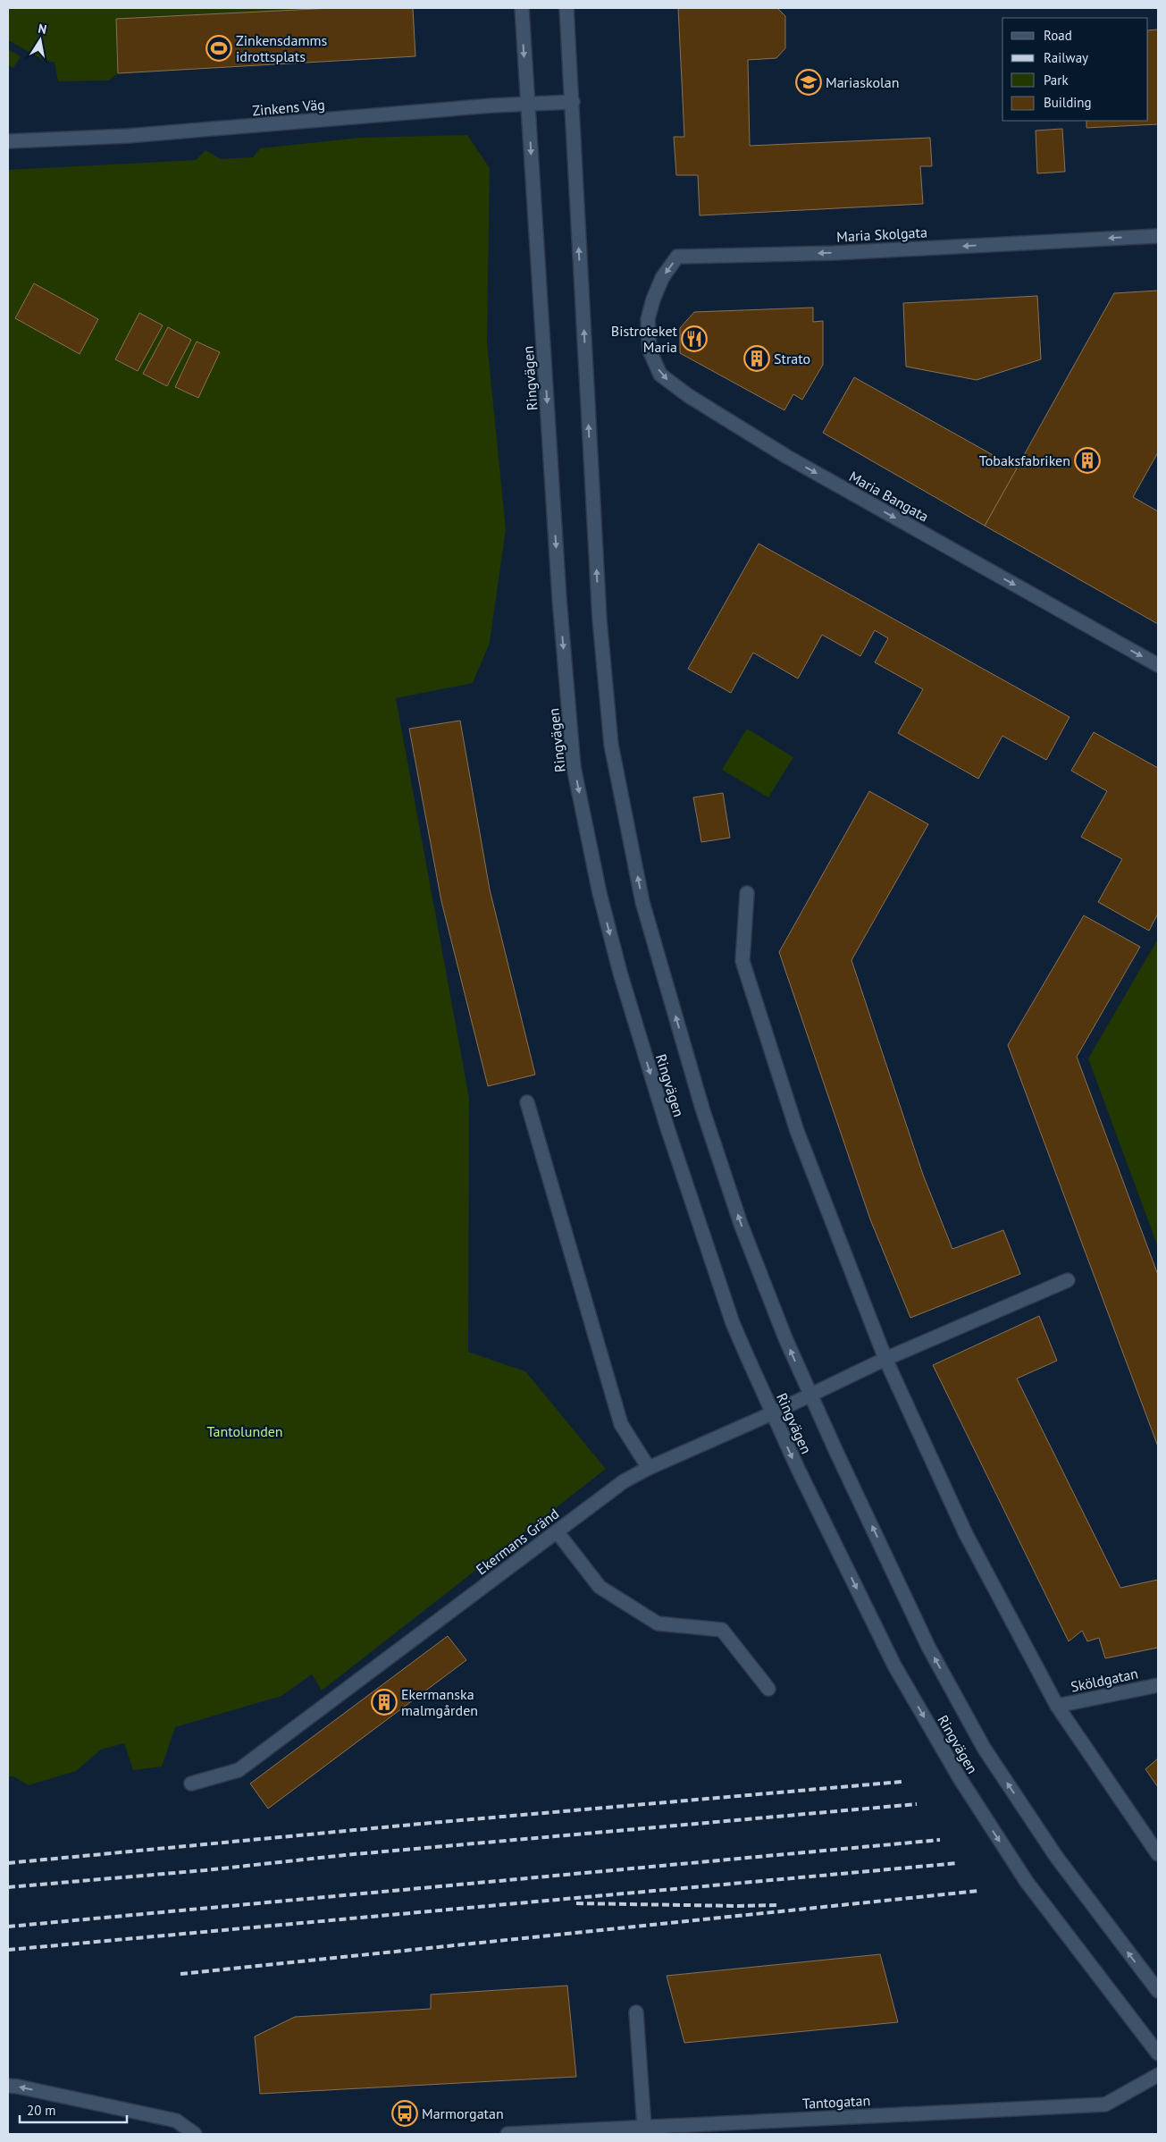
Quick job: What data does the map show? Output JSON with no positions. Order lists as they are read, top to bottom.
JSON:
{
  "streets": {
    "street": [
      "Zinkens Väg",
      "Maria Skolgata",
      "Ringvägen",
      "Maria Bangata",
      "Ekermans Gränd",
      "Sköldgatan",
      "Tantogatan"
    ]
  },
  "crossings": [
    ["Zinkens Väg", "Ringvägen"],
    ["Maria Skolgata", "Maria Bangata"],
    ["Ringvägen", "Ekermans Gränd"]
  ],
  "one_way": ["Maria Skolgata", "Maria Bangata"],
  "parks": ["Tantolunden"],
  "places": {
    "sports": ["Zinkensdamms idrottsplats"],
    "school or university": ["Mariaskolan"],
    "restaurant": ["Bistroteket Maria"],
    "building": ["Strato", "Tobaksfabriken", "Ekermanska malmgården"],
    "bus stop": ["Marmorgatan"]
  },
  "legend": [
    "Road",
    "Railway",
    "Park",
    "Building"
  ],
  "scale_bar": "20 m",
  "north": "top"
}
